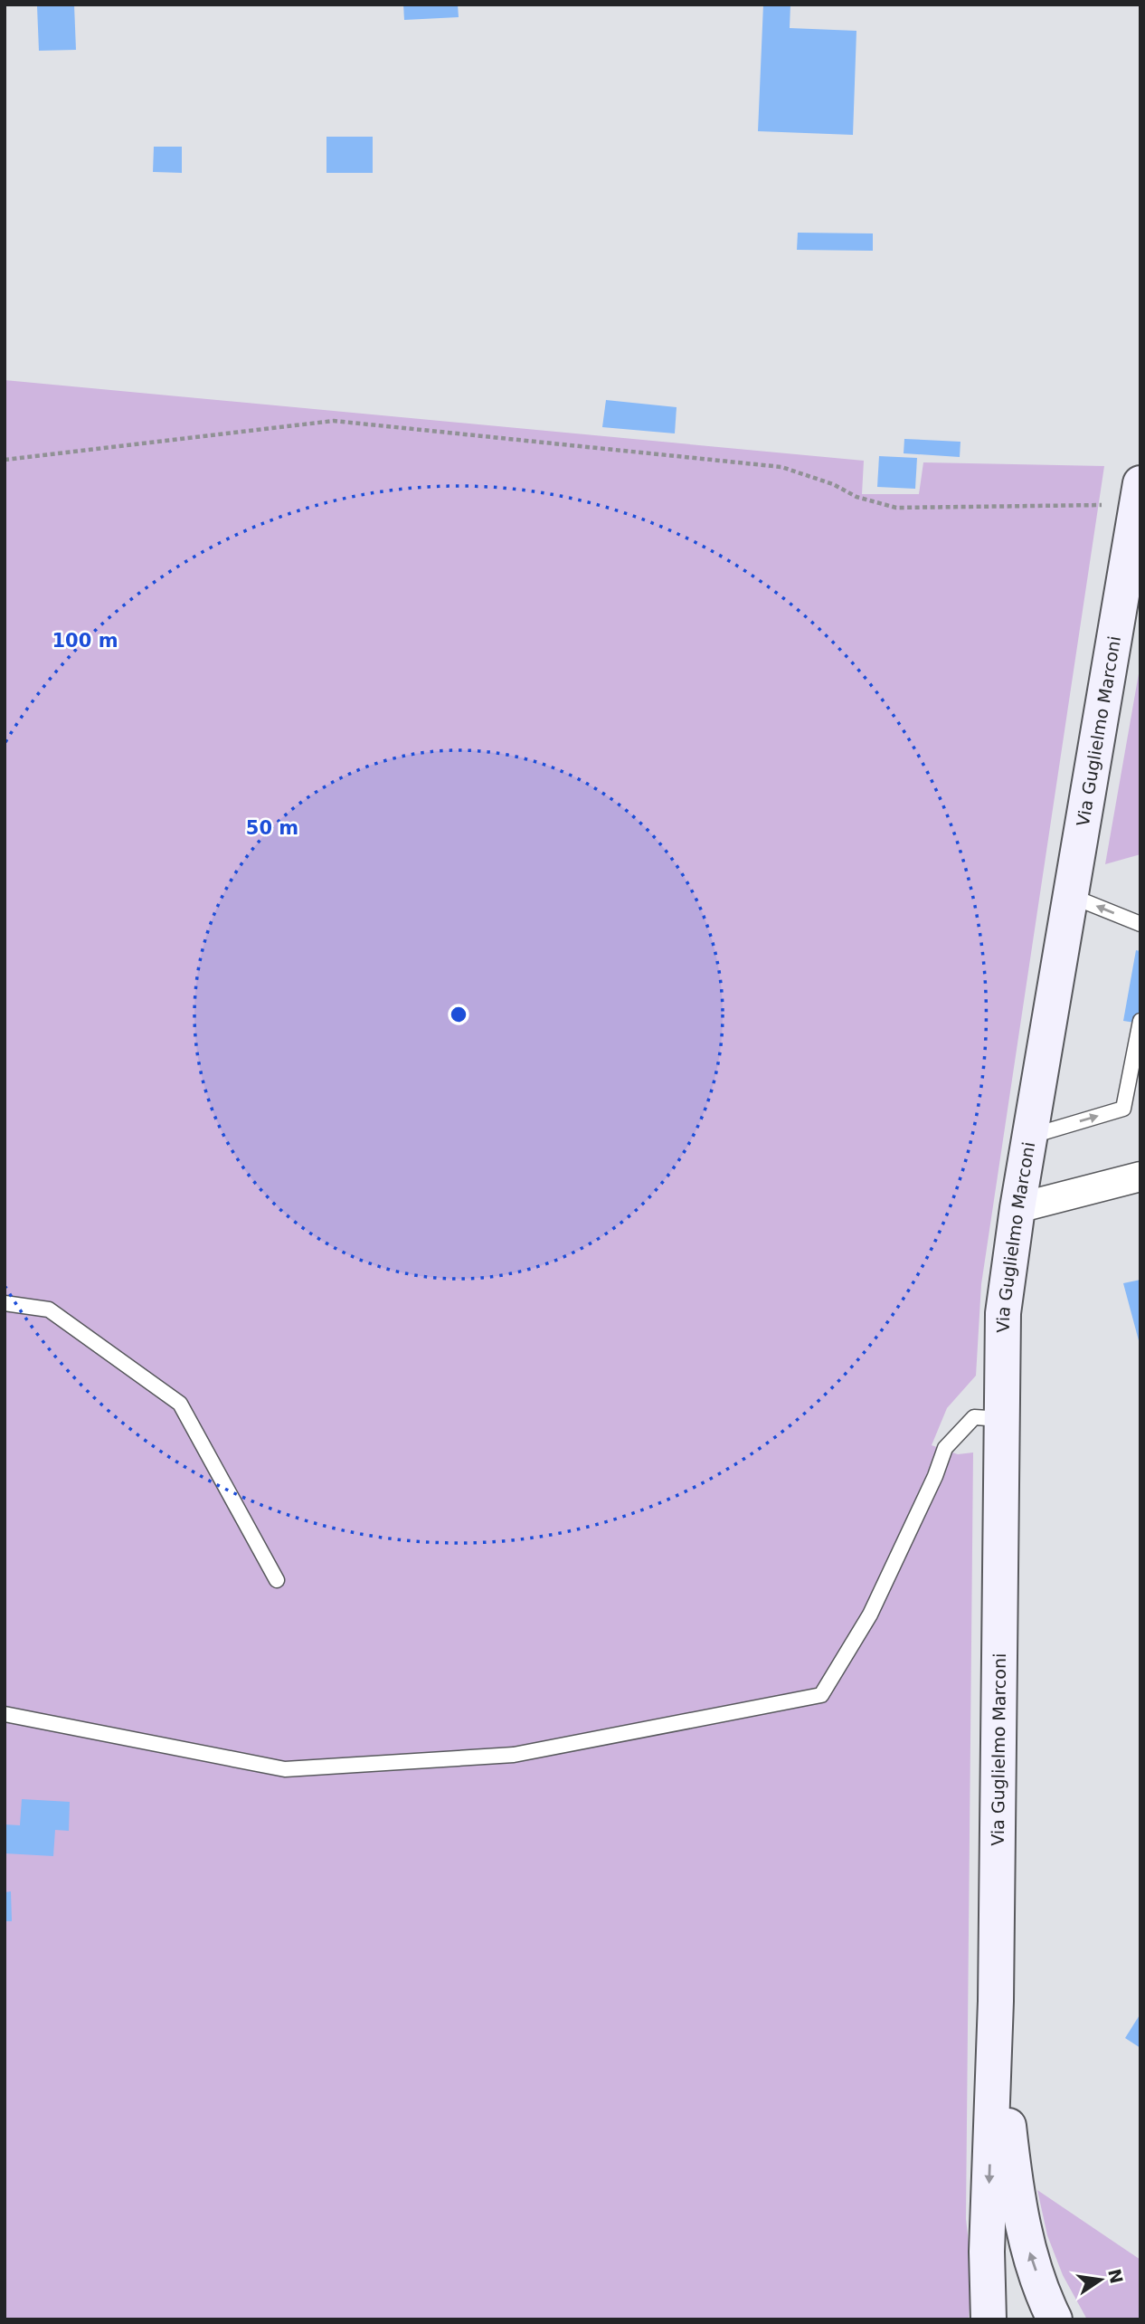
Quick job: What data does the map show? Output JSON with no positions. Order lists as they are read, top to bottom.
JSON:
{
  "streets": {
    "main road": ["Via Guglielmo Marconi"]
  },
  "north": "right",
  "rings": ["100 m", "50 m"]
}
